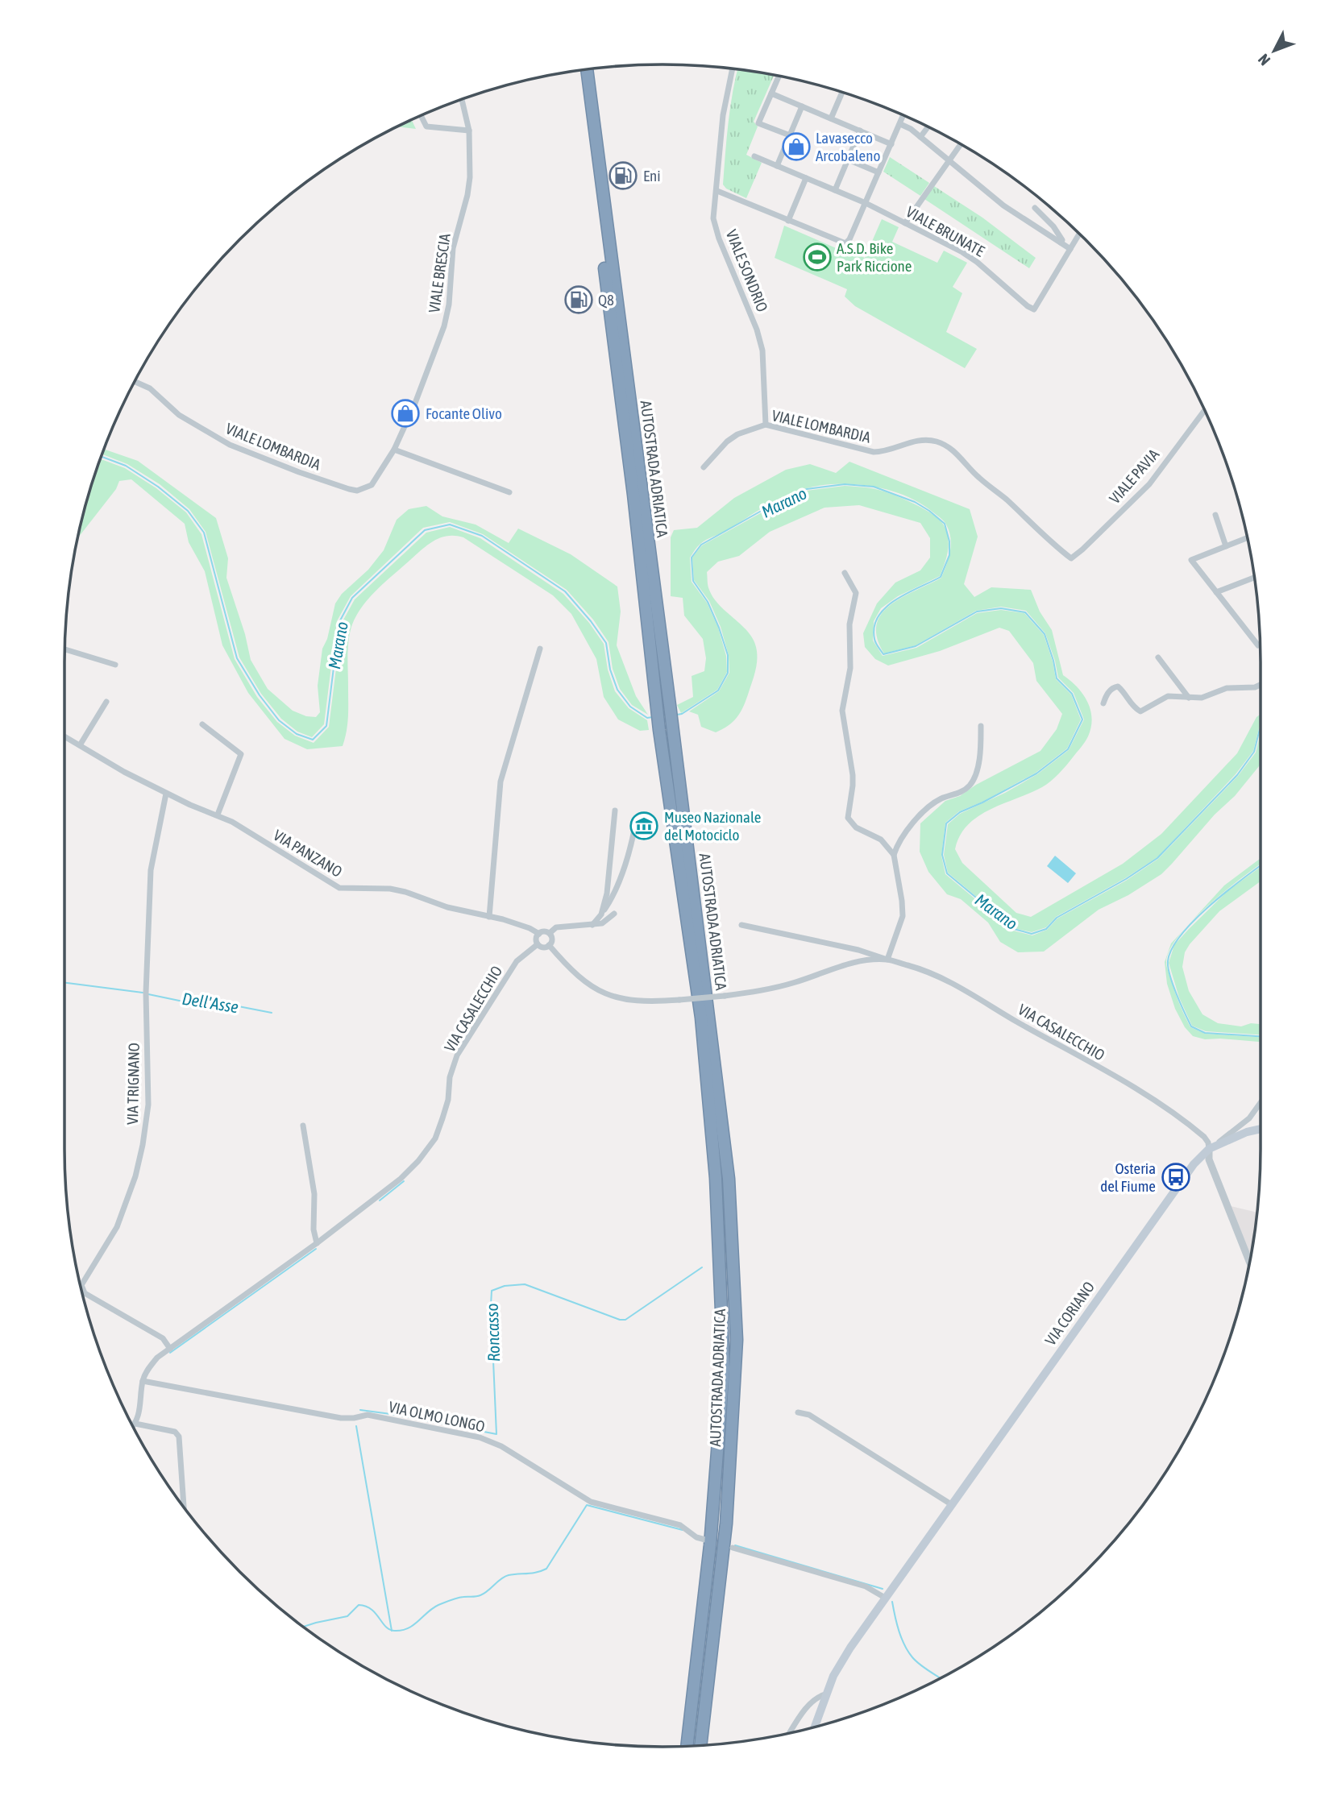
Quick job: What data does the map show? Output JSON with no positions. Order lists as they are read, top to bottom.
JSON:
{
  "streets": {
    "highway": ["AUTOSTRADA ADRIATICA"],
    "main road": ["VIA CORIANO"],
    "street": [
      "VIALE BRUNATE",
      "VIALE SONDRIO",
      "VIALE BRESCIA",
      "VIALE LOMBARDIA",
      "VIALE PAVIA",
      "VIA PANZANO",
      "VIA CASALECCHIO",
      "VIA TRIGNANO",
      "VIA OLMO LONGO"
    ]
  },
  "crossings": [
    ["VIALE SONDRIO", "VIALE LOMBARDIA"],
    ["VIALE BRESCIA", "VIALE LOMBARDIA"],
    ["VIALE LOMBARDIA", "VIALE PAVIA"],
    ["VIA PANZANO", "VIA CASALECCHIO"],
    ["VIA PANZANO", "VIA TRIGNANO"],
    ["VIA CASALECCHIO", "VIA TRIGNANO"],
    ["VIA CASALECCHIO", "VIA CORIANO"],
    ["VIA CASALECCHIO", "VIA OLMO LONGO"]
  ],
  "water": ["Marano", "Dell'Asse", "Roncasso"],
  "places": {
    "shop": ["Lavasecco Arcobaleno", "Focante Olivo"],
    "fuel station": ["Eni", "Q8"],
    "sports": ["A.S.D. Bike Park Riccione"],
    "museum": ["Museo Nazionale del Motociclo"],
    "bus stop": ["Osteria del Fiume"]
  },
  "north": "bottom left"
}
